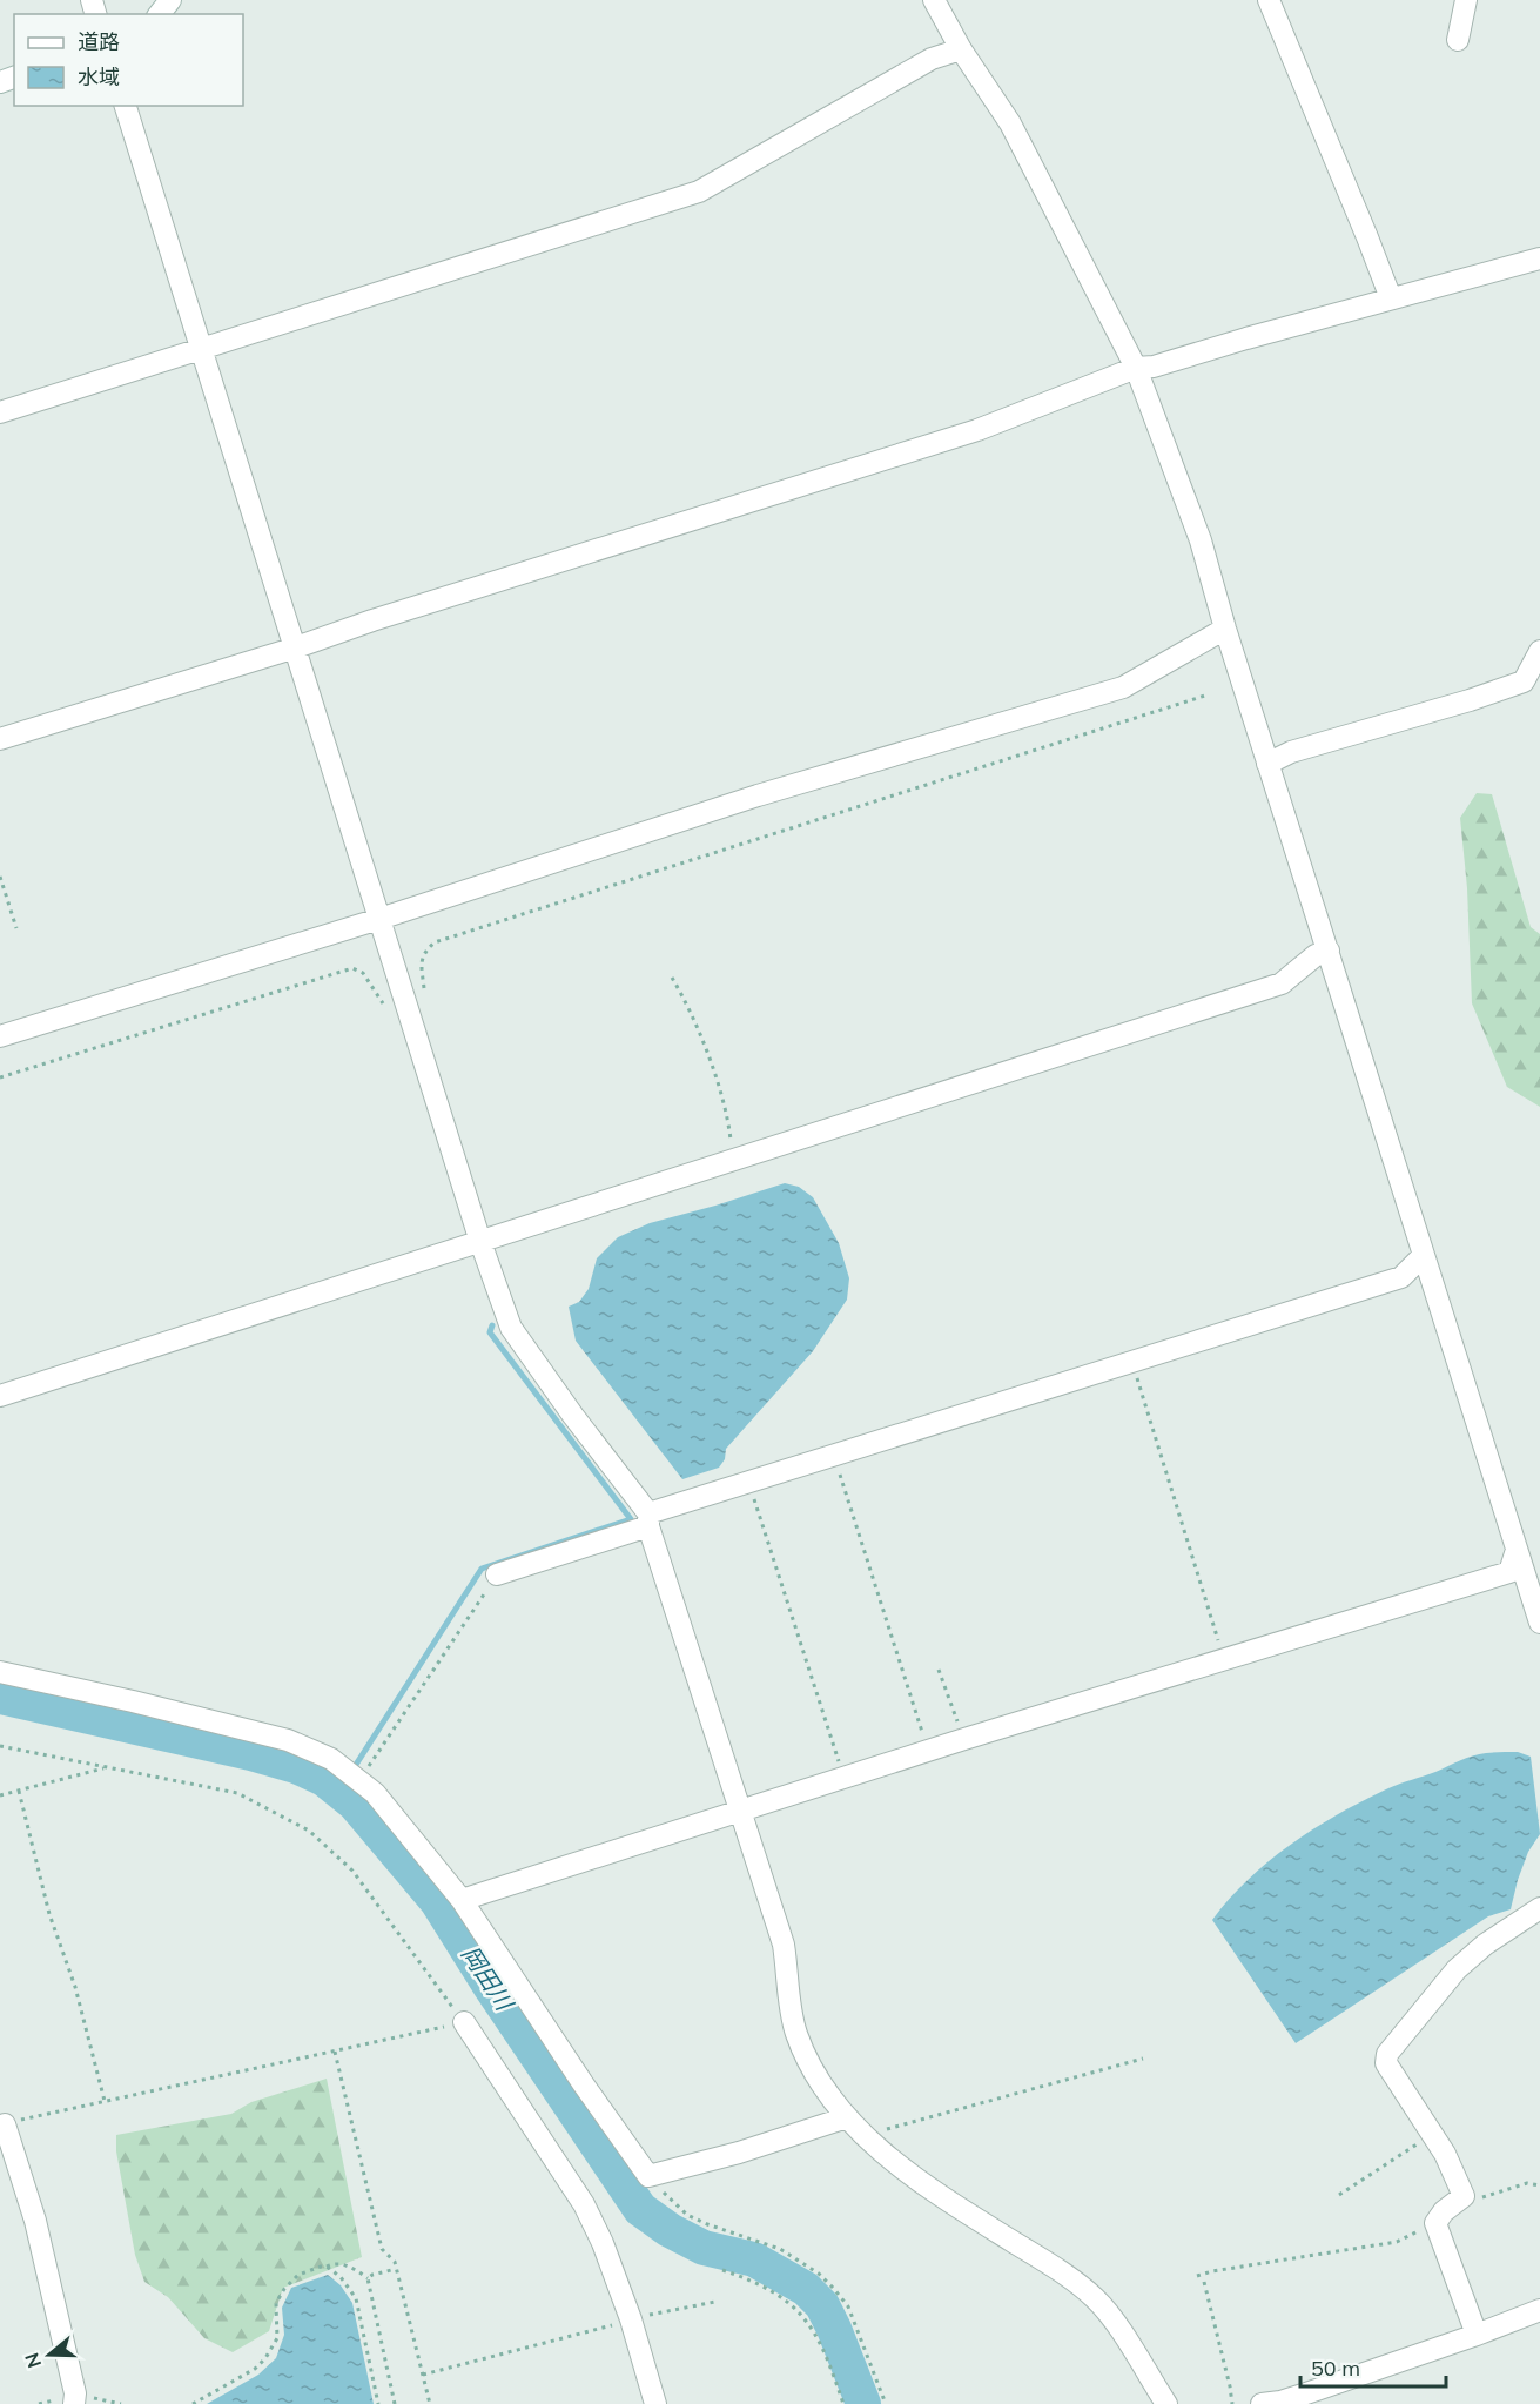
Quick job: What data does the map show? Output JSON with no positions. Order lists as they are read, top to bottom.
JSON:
{
  "water": ["岡田川"],
  "legend": ["道路", "水域"],
  "scale_bar": "50 m",
  "north": "left"
}
